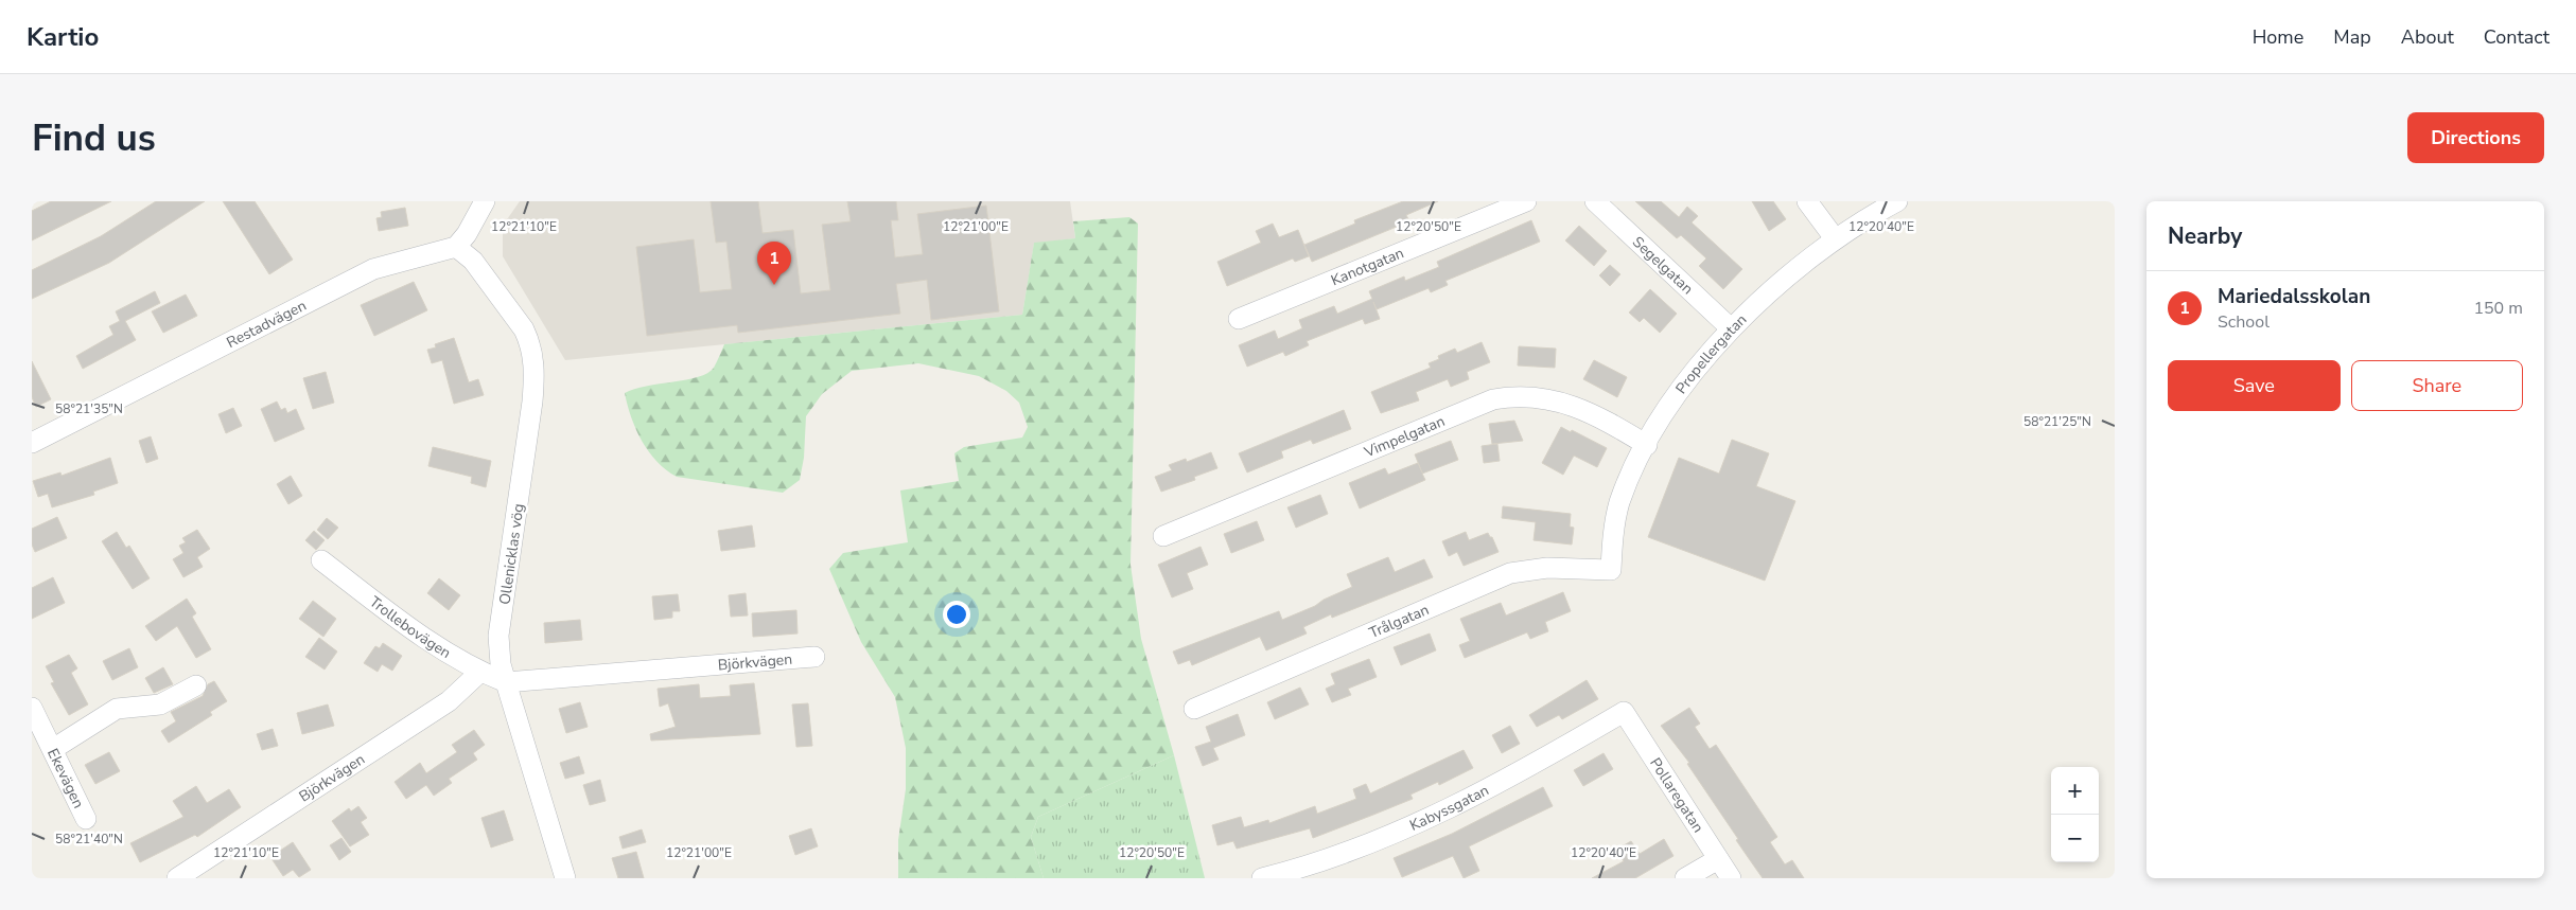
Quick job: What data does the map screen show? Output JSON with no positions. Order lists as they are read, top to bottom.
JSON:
{
  "streets": {
    "street": [
      "Kanotgatan",
      "Segelgatan",
      "Restadvägen",
      "Propellergatan",
      "Vimpelgatan",
      "Ollenicklas vög",
      "Trålgatan",
      "Trollebovägen",
      "Björkvägen",
      "Ekevägen",
      "Pollaregatan",
      "Kabyssgatan"
    ]
  },
  "crossings": [
    ["Segelgatan", "Propellergatan"],
    ["Restadvägen", "Ollenicklas vög"],
    ["Propellergatan", "Vimpelgatan"],
    ["Propellergatan", "Trålgatan"],
    ["Ollenicklas vög", "Trollebovägen"],
    ["Ollenicklas vög", "Björkvägen"],
    ["Trollebovägen", "Björkvägen"],
    ["Pollaregatan", "Kabyssgatan"]
  ],
  "page": {
    "header": "Kartio",
    "nav": [
      "Home",
      "Map",
      "About",
      "Contact"
    ],
    "buttons": [
      "Directions",
      ["Save", "Share"]
    ],
    "title": "Find us",
    "heading": "Nearby",
    "pins": "1",
    "list": [
      {
        "mark": "1",
        "name": "Mariedalsskolan",
        "note": "School",
        "value": "150 m"
      }
    ],
    "map_buttons": ["+", "−"]
  },
  "coordinates": [
    "12°21'10\"E",
    "12°21'00\"E",
    "12°20'50\"E",
    "12°20'40\"E",
    "58°21'35\"N",
    "58°21'25\"N",
    "58°21'40\"N"
  ]
}
